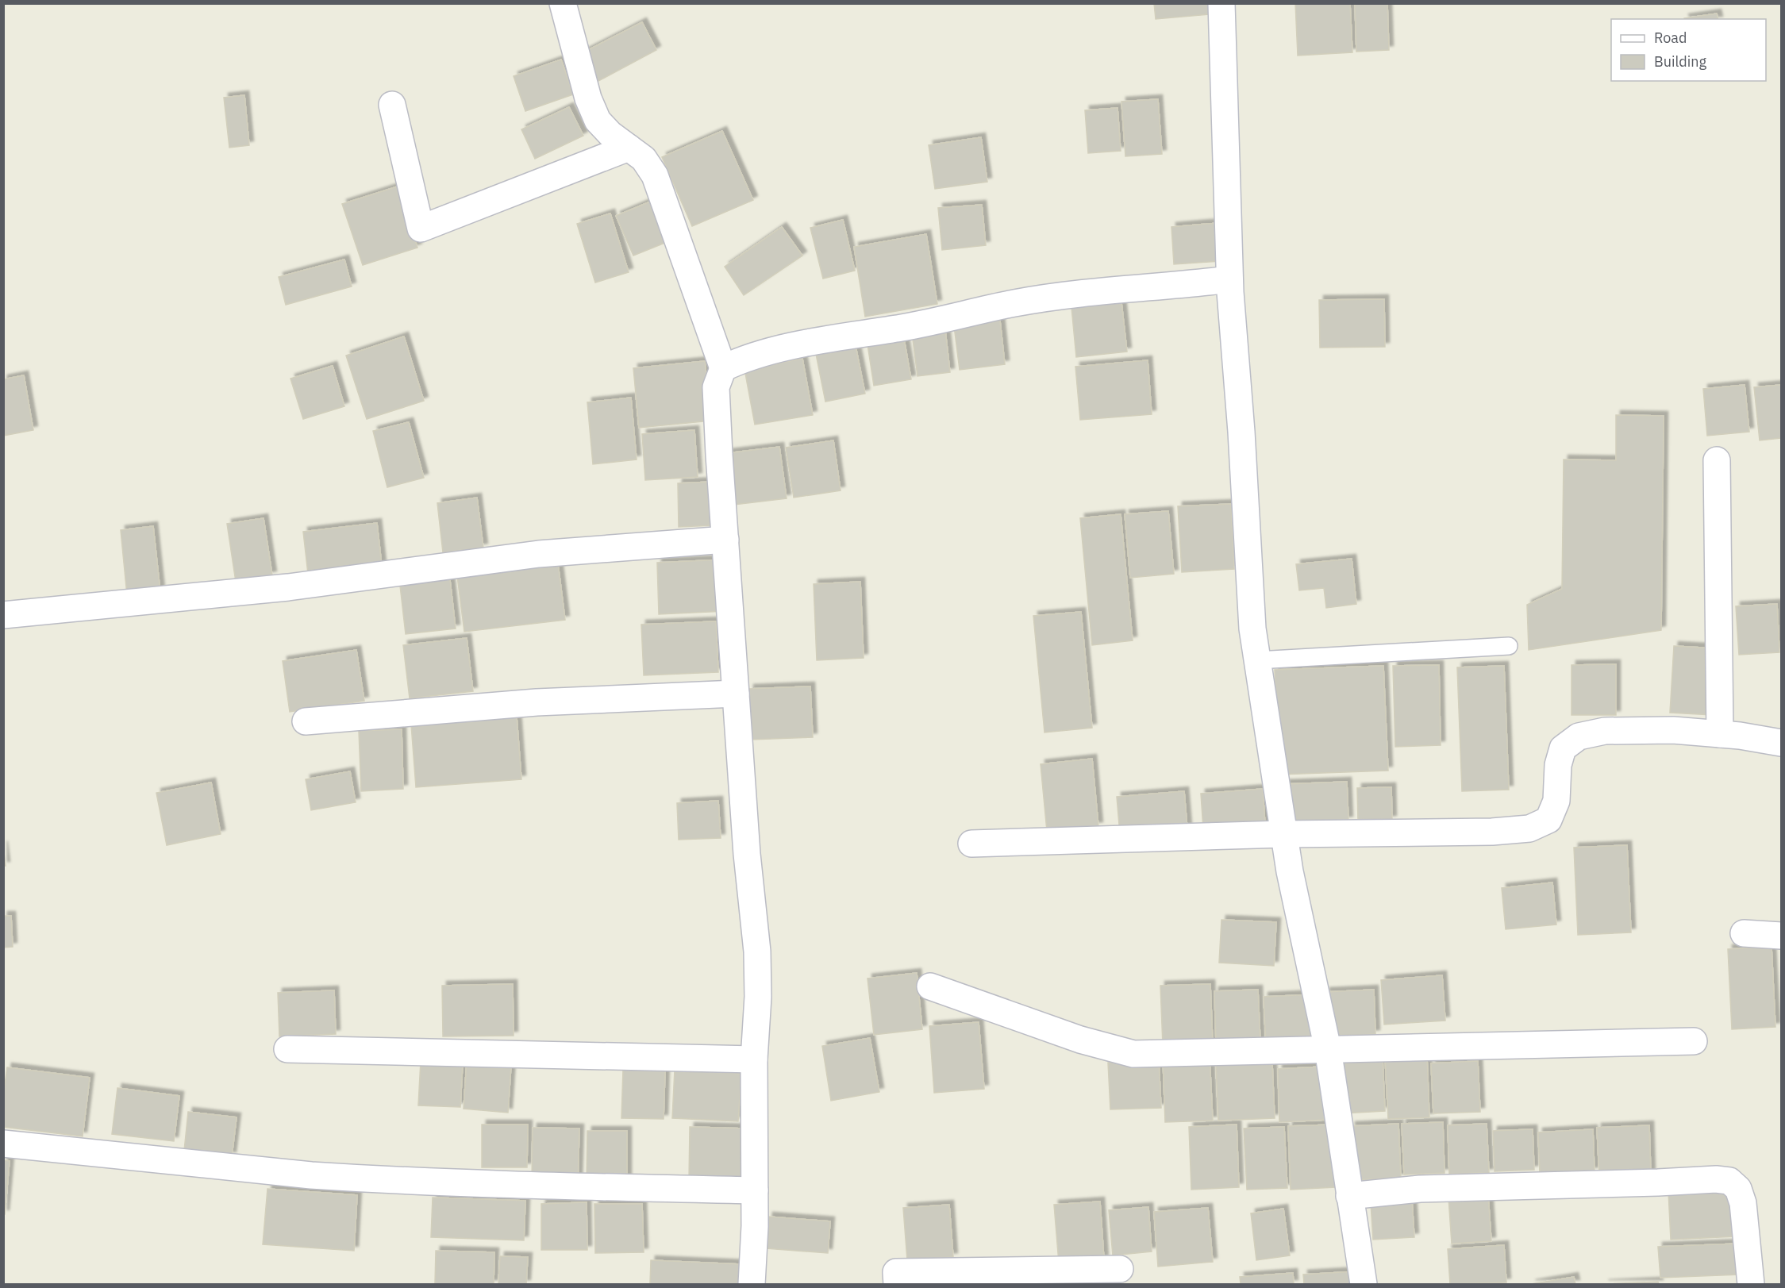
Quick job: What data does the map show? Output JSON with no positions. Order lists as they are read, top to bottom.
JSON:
{
  "legend": ["Road", "Building"]
}
